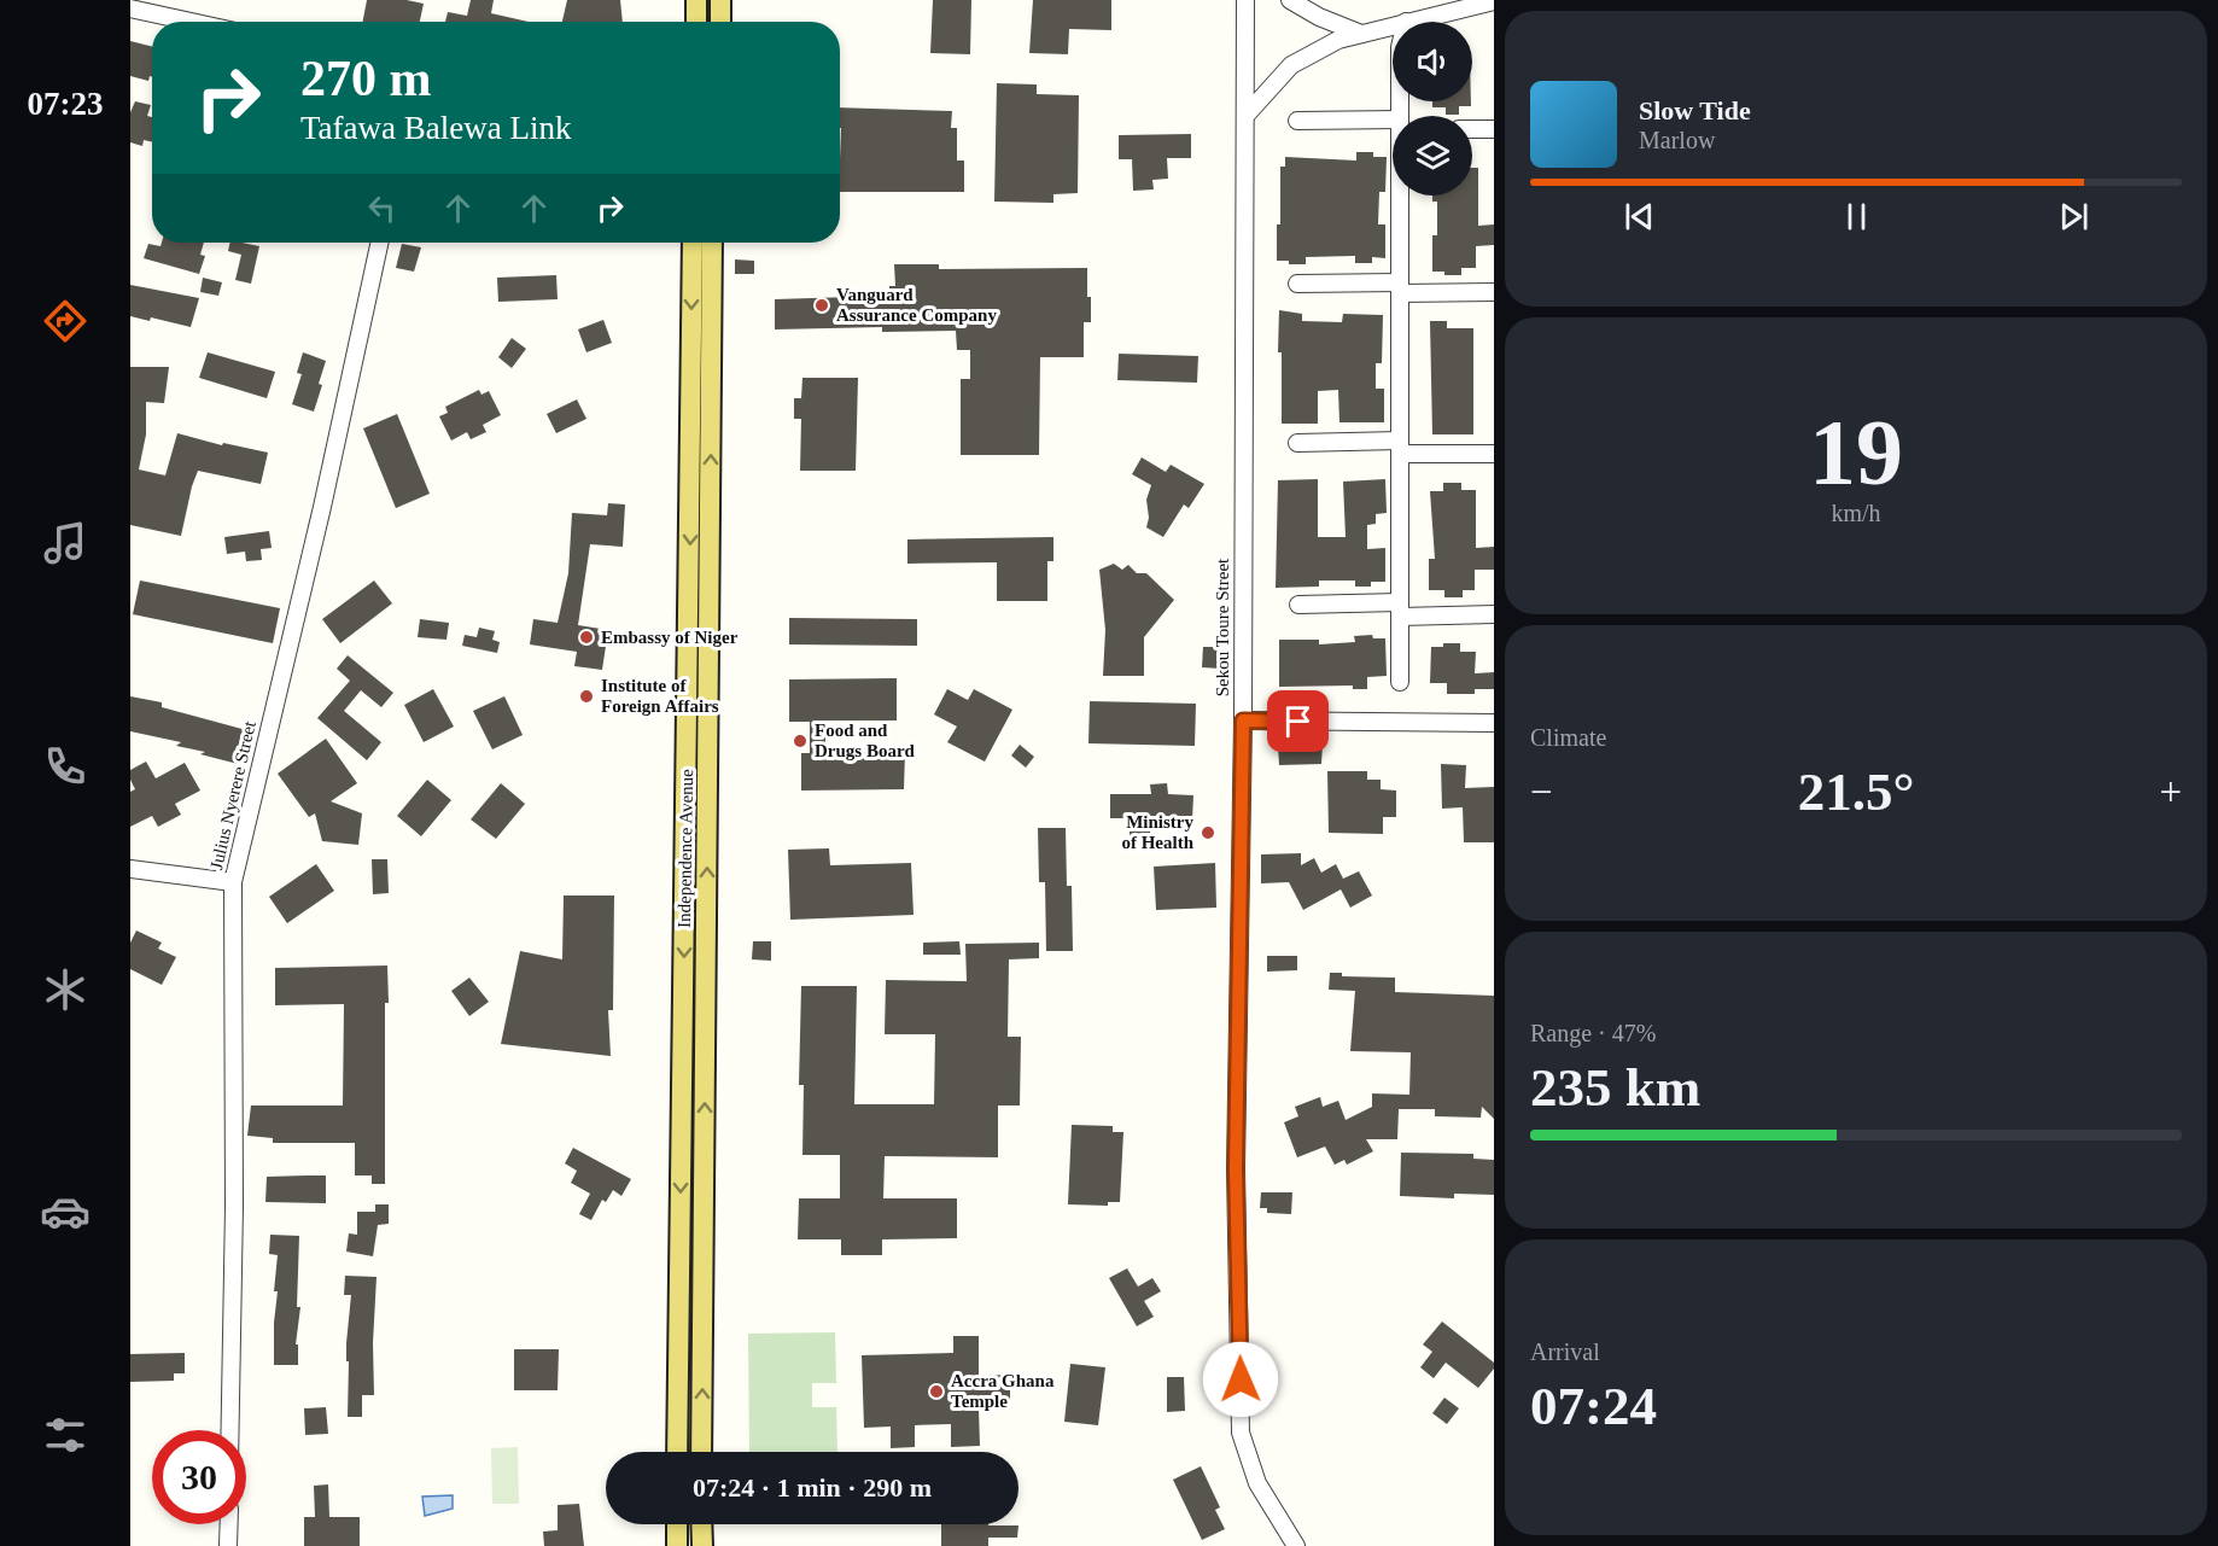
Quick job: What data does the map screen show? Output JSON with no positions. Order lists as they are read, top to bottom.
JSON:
{
  "streets": {
    "main road": ["Independence Avenue"],
    "street": ["Sekou Toure Street", "Julius Nyerere Street"]
  },
  "places": [
    "Vanguard Assurance Company",
    "Embassy of Niger",
    "Institute of Foreign Affairs",
    "Food and Drugs Board",
    "Ministry of Health",
    "Accra Ghana Temple"
  ],
  "page": {
    "tabs": "07:23",
    "turn": ["270 m", "Tafawa Balewa Link"],
    "song": ["Slow Tide", "Marlow"],
    "tile": [
      ["19", "km/h"],
      "Climate",
      ["Range · 47%", "235 km"],
      ["Arrival", "07:24"]
    ],
    "heat": ["−", "21.5°", "+"],
    "limit": "30",
    "trip": "07:24 · 1 min · 290 m"
  }
}
